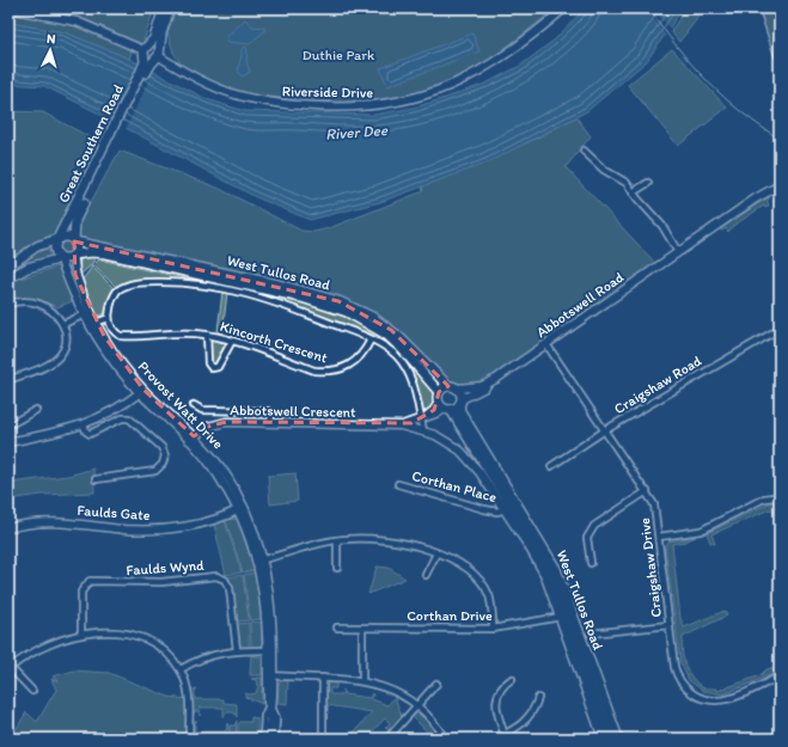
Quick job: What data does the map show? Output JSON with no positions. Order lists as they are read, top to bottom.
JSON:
{
  "streets": {
    "main road": ["Great Southern Road", "West Tullos Road"],
    "street": [
      "Riverside Drive",
      "Abbotswell Road",
      "Kincorth Crescent",
      "Craigshaw Road",
      "Provost Watt Drive",
      "Abbotswell Crescent",
      "Corthan Place",
      "Faulds Gate",
      "Faulds Wynd",
      "Craigshaw Drive",
      "Corthan Drive"
    ]
  },
  "crossings": [
    ["Riverside Drive", "Great Southern Road"],
    ["Great Southern Road", "West Tullos Road"],
    ["Great Southern Road", "Provost Watt Drive"],
    ["West Tullos Road", "Provost Watt Drive"],
    ["West Tullos Road", "Abbotswell Crescent"],
    ["Abbotswell Road", "Craigshaw Drive"],
    ["Craigshaw Road", "Craigshaw Drive"],
    ["Provost Watt Drive", "Abbotswell Crescent"],
    ["Provost Watt Drive", "Faulds Gate"],
    ["Abbotswell Crescent", "Corthan Place"],
    ["Abbotswell Crescent", "Corthan Drive"]
  ],
  "water": ["River Dee"],
  "parks": ["Duthie Park"],
  "north": "top"
}
